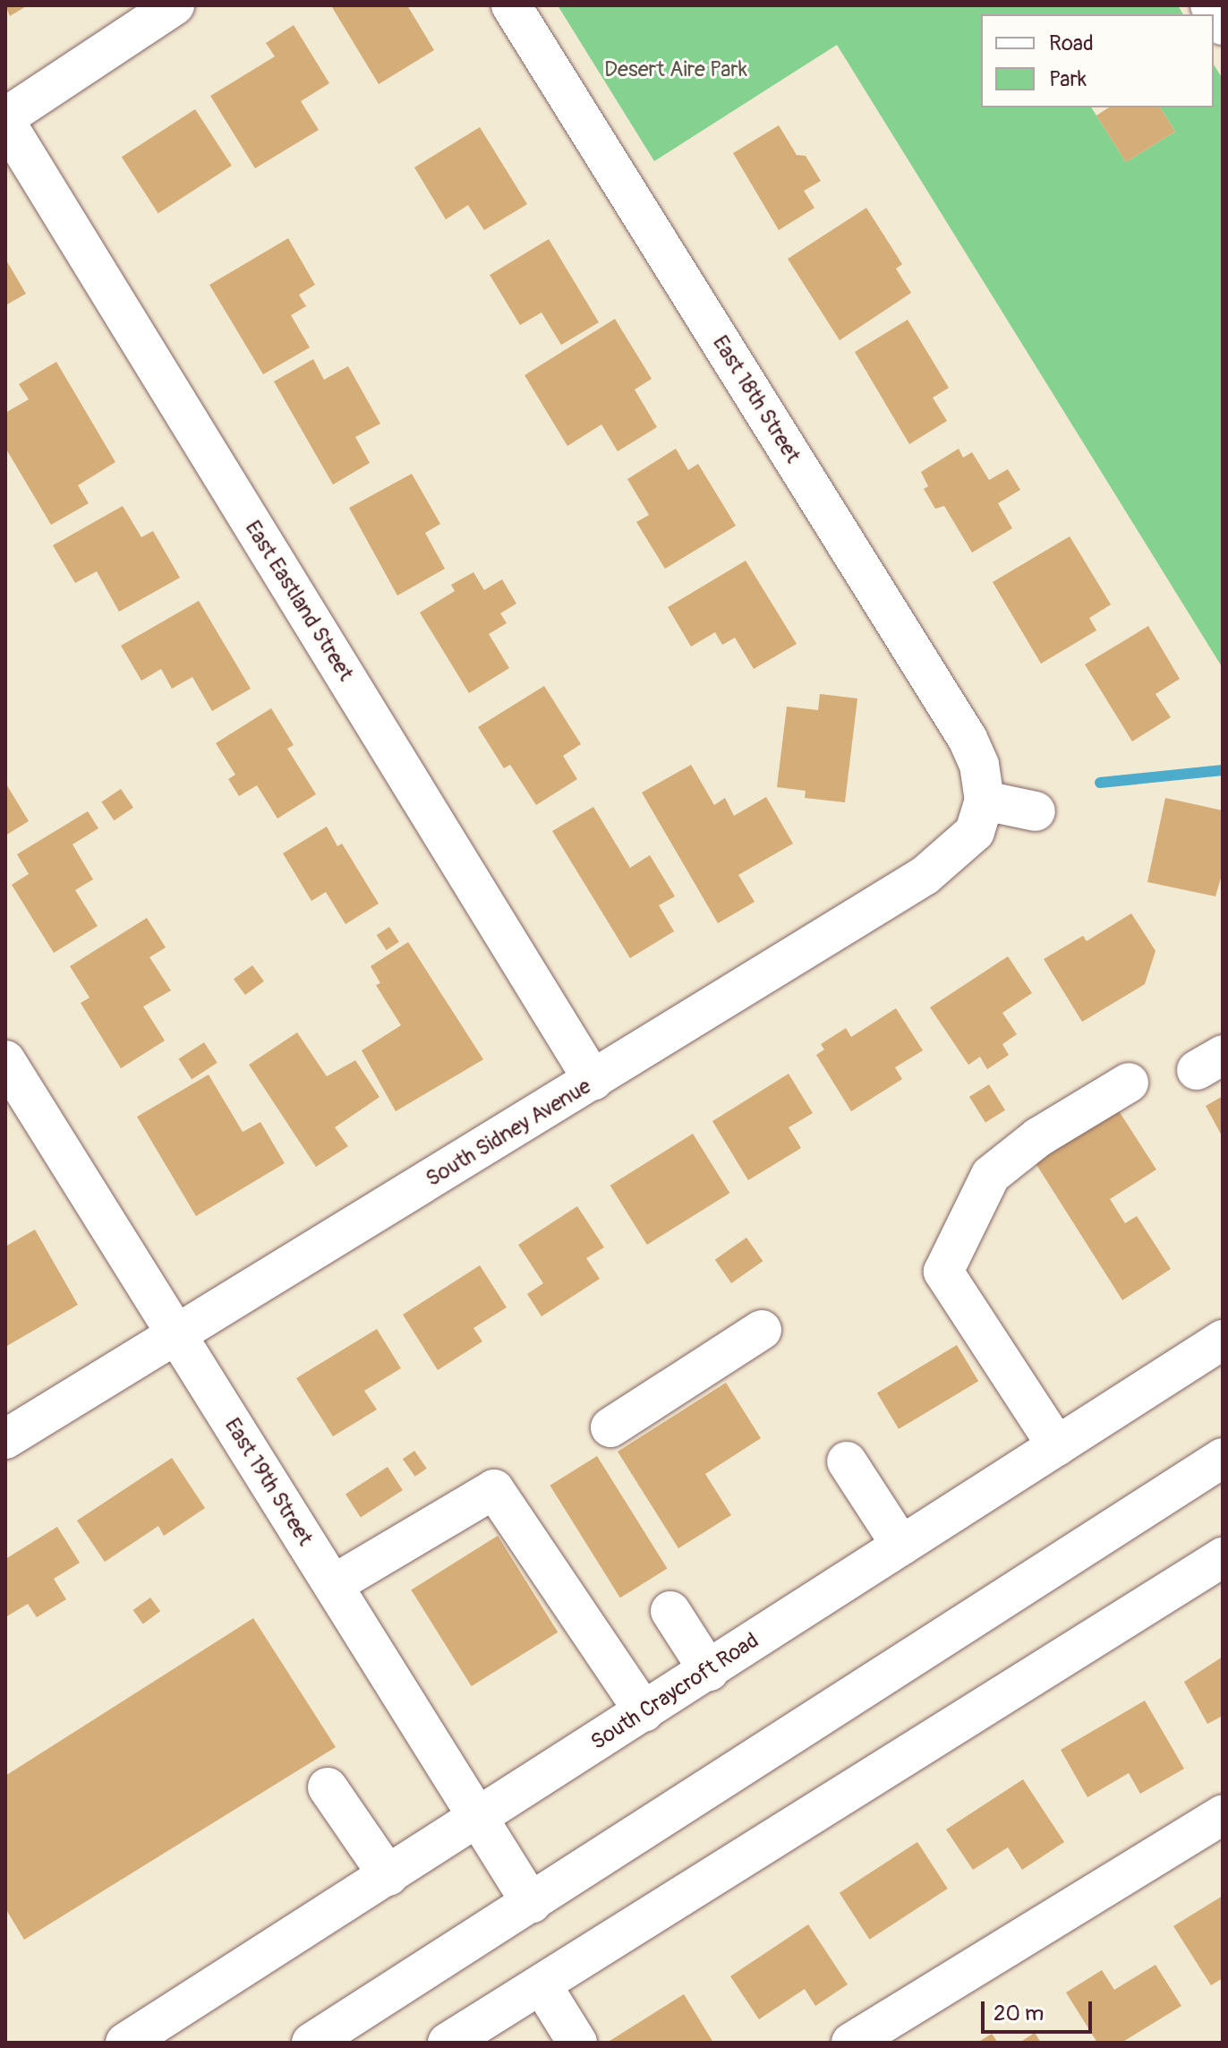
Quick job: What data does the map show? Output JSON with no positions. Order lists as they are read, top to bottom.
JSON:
{
  "streets": {
    "street": [
      "East 18th Street",
      "East Eastland Street",
      "South Sidney Avenue",
      "East 19th Street",
      "South Craycroft Road"
    ]
  },
  "crossings": [
    ["East 18th Street", "South Sidney Avenue"],
    ["East Eastland Street", "South Sidney Avenue"],
    ["South Sidney Avenue", "East 19th Street"],
    ["East 19th Street", "South Craycroft Road"]
  ],
  "parks": ["Desert Aire Park"],
  "legend": ["Road", "Park"],
  "scale_bar": "20 m"
}
